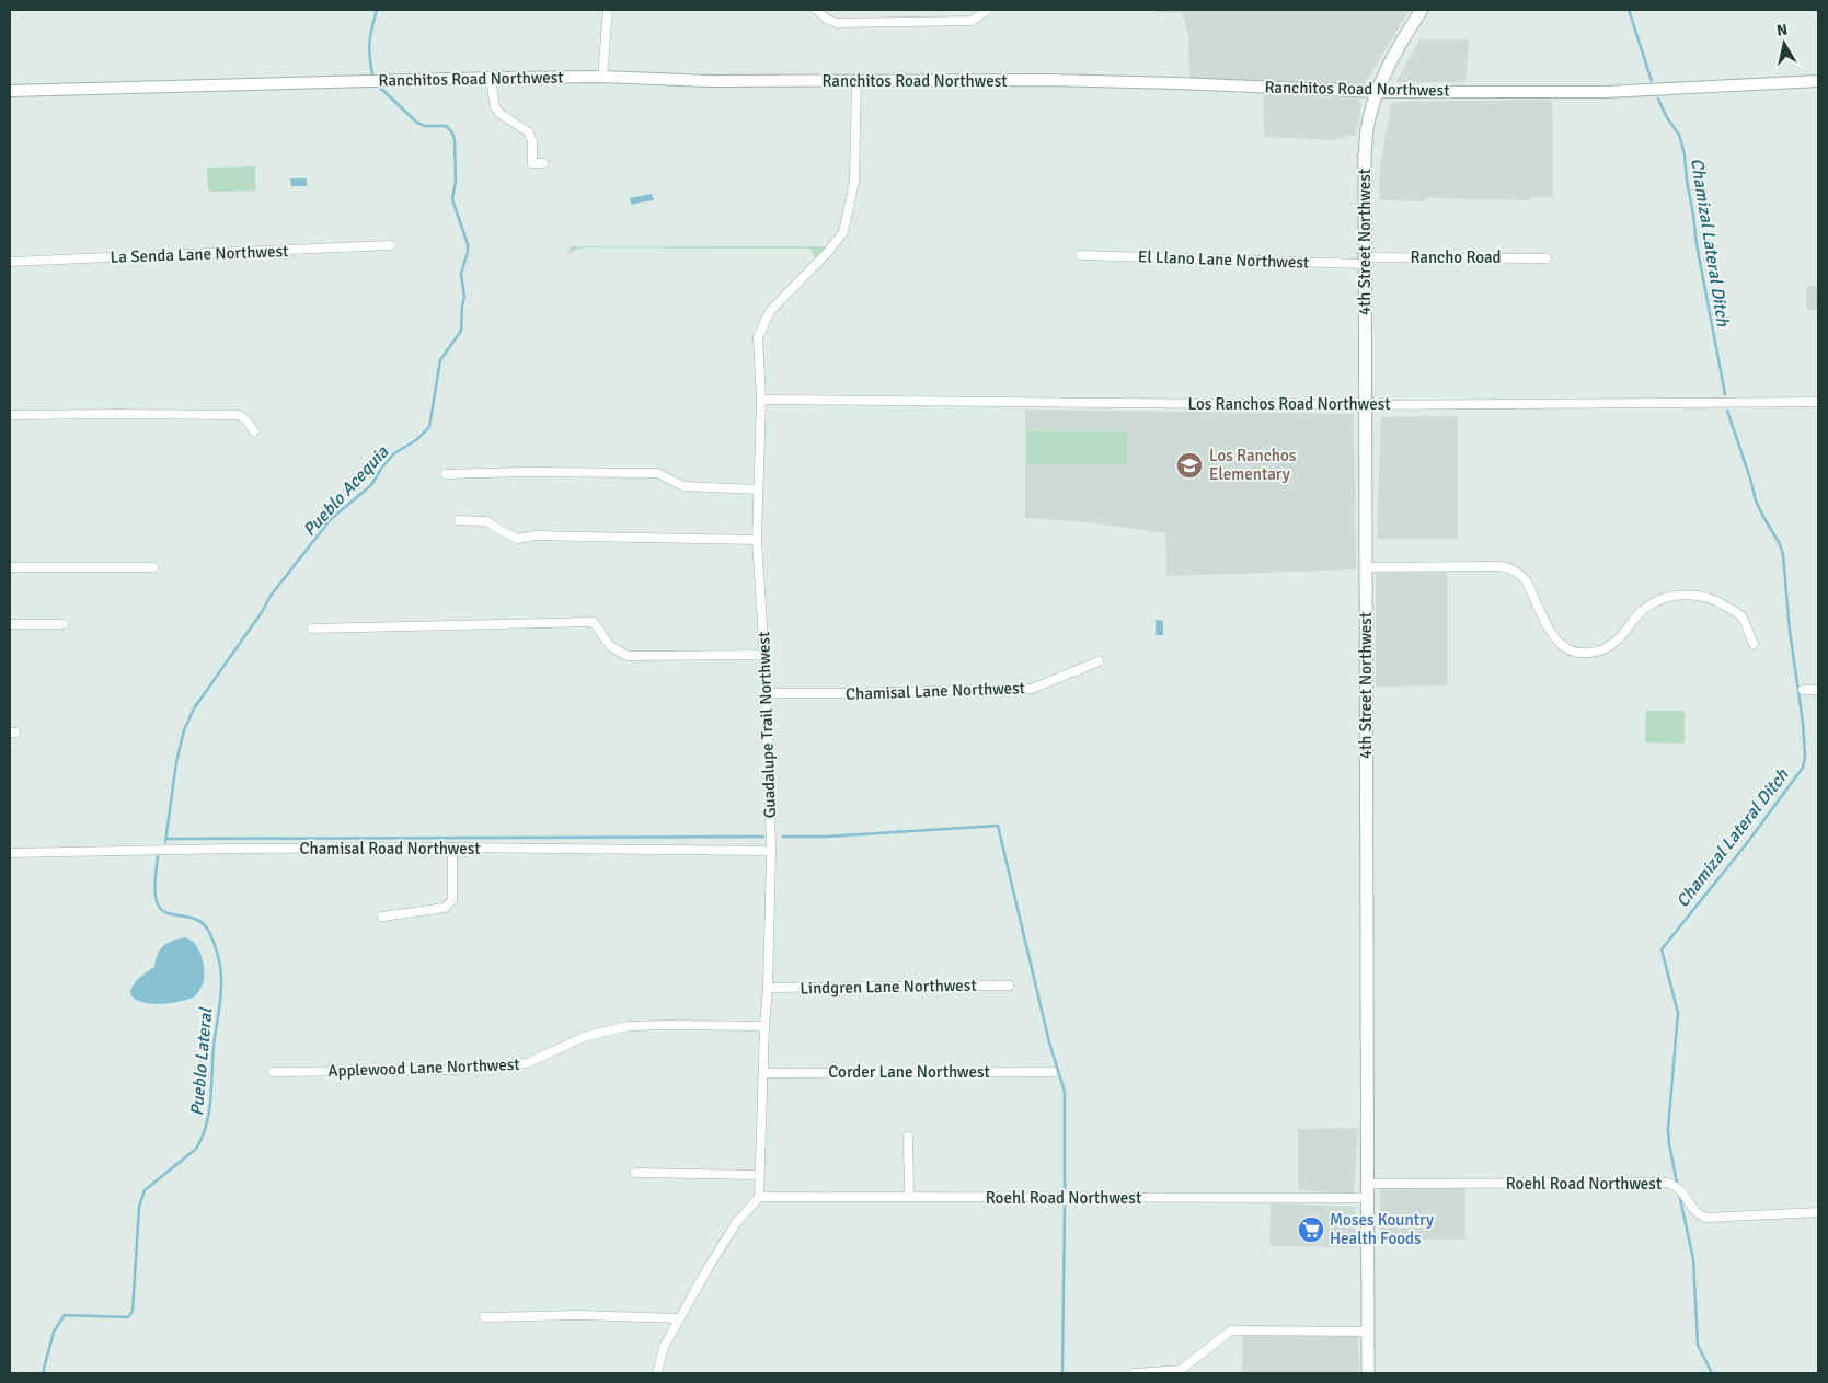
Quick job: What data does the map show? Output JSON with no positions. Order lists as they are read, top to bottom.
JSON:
{
  "streets": {
    "main road": ["4th Street Northwest"],
    "street": [
      "Ranchitos Road Northwest",
      "La Senda Lane Northwest",
      "Rancho Road",
      "El Llano Lane Northwest",
      "Los Ranchos Road Northwest",
      "Chamisal Lane Northwest",
      "Guadalupe Trail Northwest",
      "Chamisal Road Northwest",
      "Lindgren Lane Northwest",
      "Applewood Lane Northwest",
      "Corder Lane Northwest",
      "Roehl Road Northwest"
    ]
  },
  "crossings": [
    ["Ranchitos Road Northwest", "4th Street Northwest"],
    ["Ranchitos Road Northwest", "Guadalupe Trail Northwest"],
    ["4th Street Northwest", "Rancho Road"],
    ["4th Street Northwest", "El Llano Lane Northwest"],
    ["4th Street Northwest", "Los Ranchos Road Northwest"],
    ["4th Street Northwest", "Roehl Road Northwest"],
    ["Rancho Road", "El Llano Lane Northwest"],
    ["Los Ranchos Road Northwest", "Guadalupe Trail Northwest"],
    ["Chamisal Lane Northwest", "Guadalupe Trail Northwest"],
    ["Guadalupe Trail Northwest", "Chamisal Road Northwest"],
    ["Guadalupe Trail Northwest", "Lindgren Lane Northwest"],
    ["Guadalupe Trail Northwest", "Applewood Lane Northwest"],
    ["Guadalupe Trail Northwest", "Corder Lane Northwest"],
    ["Guadalupe Trail Northwest", "Roehl Road Northwest"]
  ],
  "water": ["Chamizal Lateral Ditch", "Pueblo Acequia", "Pueblo Lateral"],
  "places": {
    "school or university": ["Los Ranchos Elementary"],
    "supermarket": ["Moses Kountry Health Foods"]
  },
  "north": "top"
}
